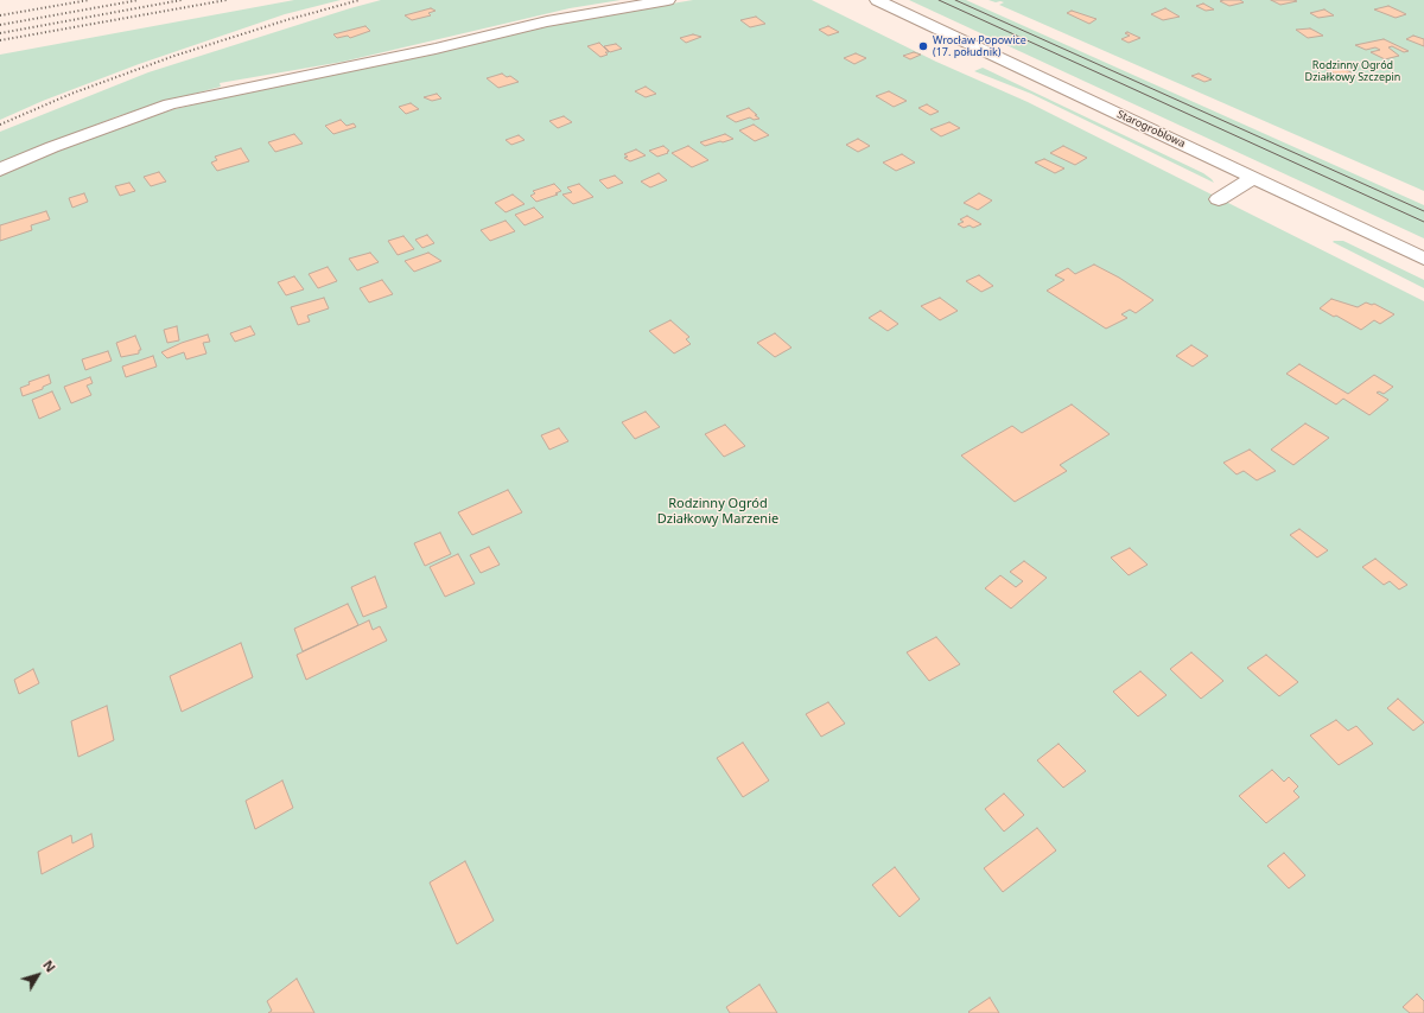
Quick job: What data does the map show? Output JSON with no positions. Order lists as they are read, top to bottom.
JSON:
{
  "streets": {
    "street": ["Starogroblowa"]
  },
  "parks": ["Rodzinny Ogród Działkowy Szczepin", "Rodzinny Ogród Działkowy Marzenie"],
  "places": ["Wrocław Popowice (17. południk)"],
  "north": "top right"
}
